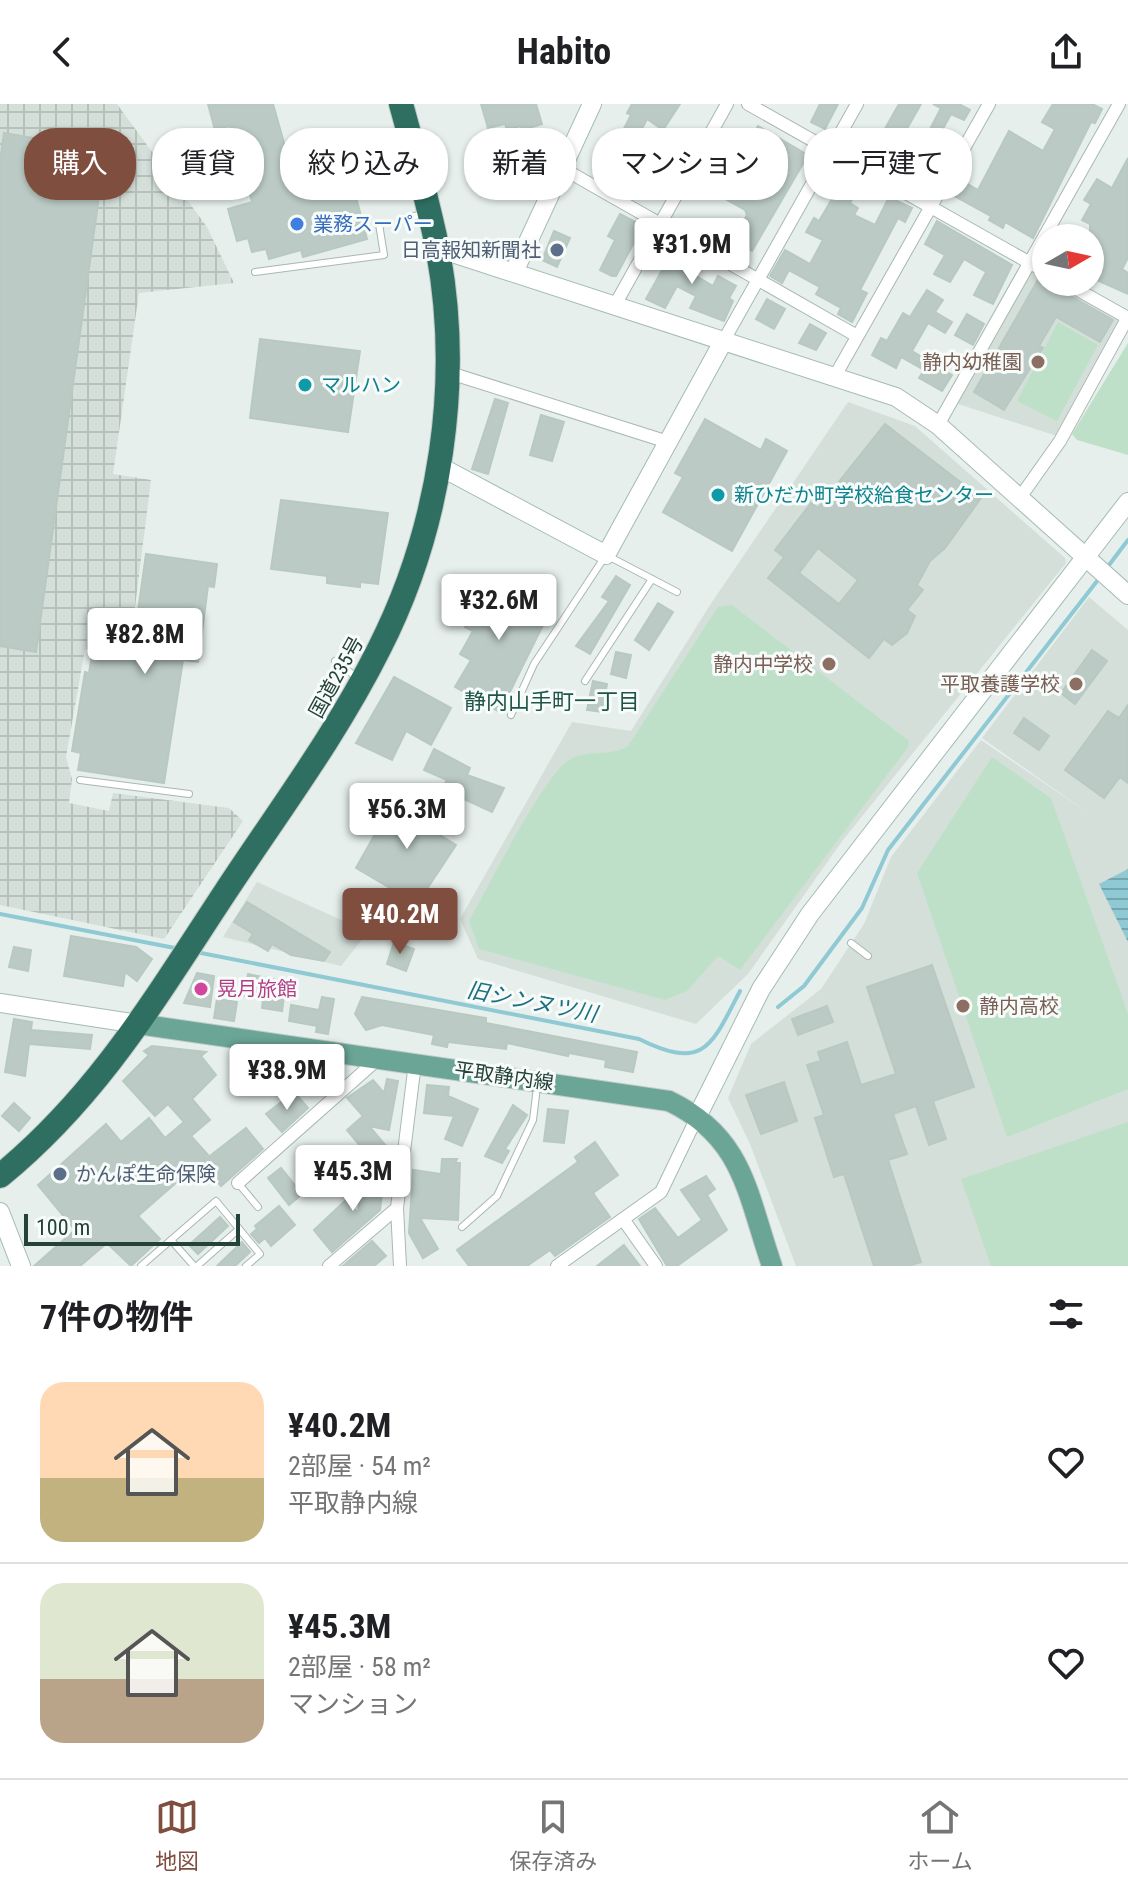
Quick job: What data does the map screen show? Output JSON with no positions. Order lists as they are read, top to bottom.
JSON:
{
  "streets": {
    "highway": ["国道235号"],
    "main road": ["平取静内線"]
  },
  "crossings": [
    ["国道235号", "平取静内線"]
  ],
  "districts": ["静内山手町一丁目"],
  "water": ["旧シンヌツ川"],
  "places": [
    "業務スーパー",
    "日高報知新聞社",
    "静内幼稚園",
    "マルハン",
    "新ひだか町学校給食センター",
    "静内中学校",
    "平取養護学校",
    "晃月旅館",
    "静内高校",
    "かんぽ生命保険"
  ],
  "scale_bar": "100 m",
  "north": "right",
  "page": {
    "header": "Habito",
    "chip": [
      "購入",
      "賃貸",
      "絞り込み",
      "新着",
      "マンション",
      "一戸建て"
    ],
    "price": [
      "¥31.9M",
      "¥32.6M",
      "¥82.8M",
      "¥56.3M",
      "¥40.2M",
      "¥38.9M",
      "¥45.3M"
    ],
    "scale": "100 m",
    "heading": "7件の物件",
    "list": [
      {
        "name": "¥40.2M",
        "note": "2部屋 · 54 m² · 平取静内線"
      },
      {
        "name": "¥45.3M",
        "note": "2部屋 · 58 m² · マンション"
      }
    ],
    "tabs": ["地図", "保存済み", "ホーム"]
  }
}
